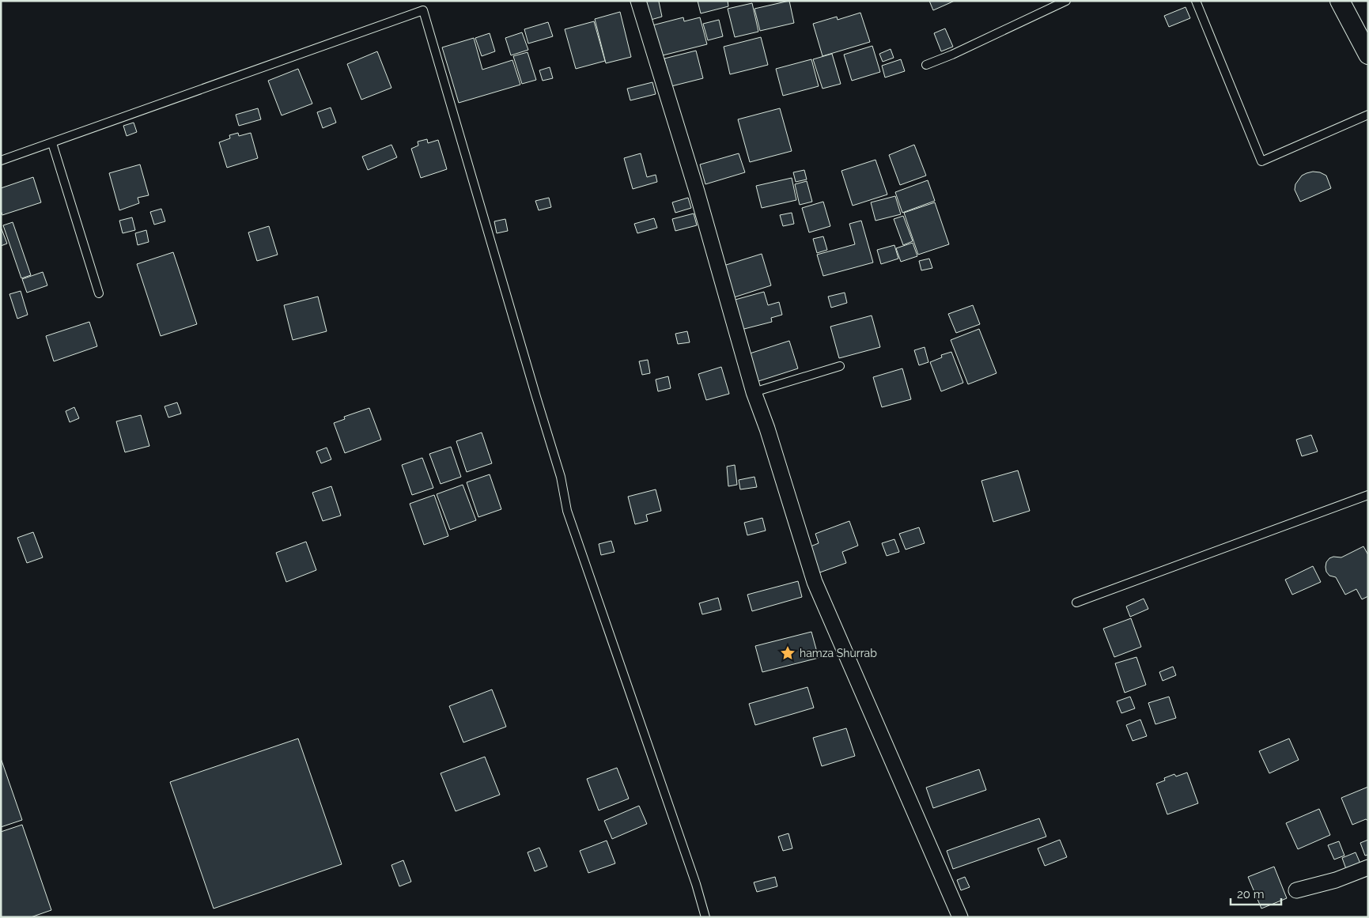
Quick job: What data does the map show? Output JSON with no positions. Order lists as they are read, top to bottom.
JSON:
{
  "places": {
    "place": ["hamza Shurrab"]
  },
  "scale_bar": "20 m"
}
